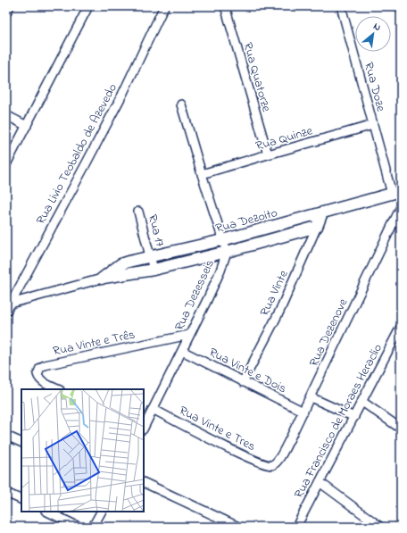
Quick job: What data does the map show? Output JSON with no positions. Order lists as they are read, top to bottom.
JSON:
{
  "streets": {
    "street": [
      "Rua Quatorze",
      "Rua Doze",
      "Rua Quinze",
      "Rua Livio Teobaldo de Azevedo",
      "Rua Dezoito",
      "Rua 17",
      "Rua Vinte",
      "Rua Dezesseis",
      "Rua Dezenove",
      "Rua Vinte e Três",
      "Rua Vinte e Dois",
      "Rua Francisco de Moraes Heraclio",
      "Rua Vinte e Tres"
    ]
  },
  "crossings": [
    ["Rua Quatorze", "Rua Quinze"],
    ["Rua Doze", "Rua Quinze"],
    ["Rua Doze", "Rua Dezoito"],
    ["Rua Quinze", "Rua Dezesseis"],
    ["Rua Livio Teobaldo de Azevedo", "Rua Dezoito"],
    ["Rua Dezoito", "Rua 17"],
    ["Rua Dezoito", "Rua Vinte"],
    ["Rua Dezoito", "Rua Dezesseis"],
    ["Rua Vinte", "Rua Vinte e Dois"],
    ["Rua Dezesseis", "Rua Vinte e Três"],
    ["Rua Dezesseis", "Rua Vinte e Dois"],
    ["Rua Dezesseis", "Rua Vinte e Tres"],
    ["Rua Dezenove", "Rua Vinte e Dois"],
    ["Rua Dezenove", "Rua Vinte e Tres"]
  ],
  "north": "top right"
}
